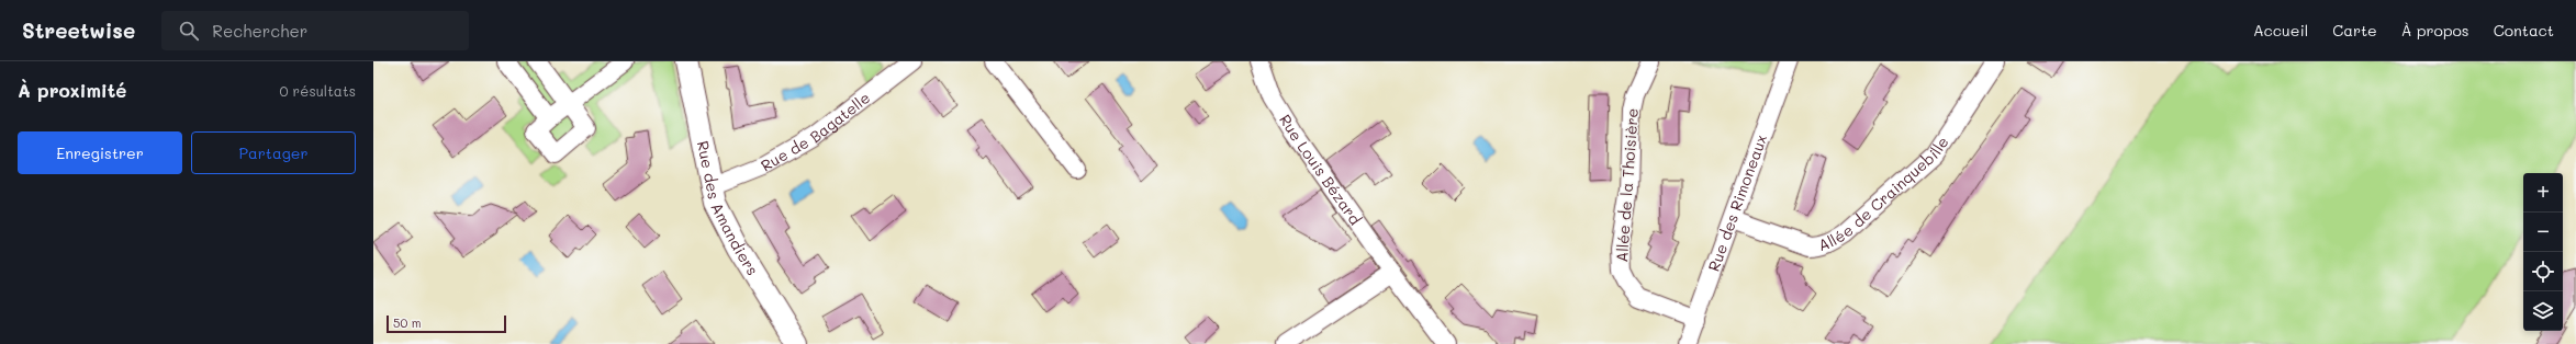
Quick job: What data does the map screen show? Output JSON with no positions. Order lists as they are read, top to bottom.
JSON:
{
  "streets": {
    "street": [
      "Rue de Bagatelle",
      "Rue Louis Bézard",
      "Allée de la Thoisière",
      "Allée de Crainquebille",
      "Rue des Rimoneaux",
      "Rue des Amandiers"
    ]
  },
  "crossings": [
    ["Rue de Bagatelle", "Rue des Amandiers"],
    ["Allée de la Thoisière", "Rue des Rimoneaux"],
    ["Allée de Crainquebille", "Rue des Rimoneaux"]
  ],
  "scale_bar": "50 m",
  "page": {
    "header": "Streetwise",
    "search": "Rechercher",
    "nav": [
      "Accueil",
      "Carte",
      "À propos",
      "Contact"
    ],
    "heading": ["À proximité", "0 résultats"],
    "buttons": ["Enregistrer", "Partager"],
    "map_buttons": ["+", "−"],
    "scale": "50 m"
  }
}
